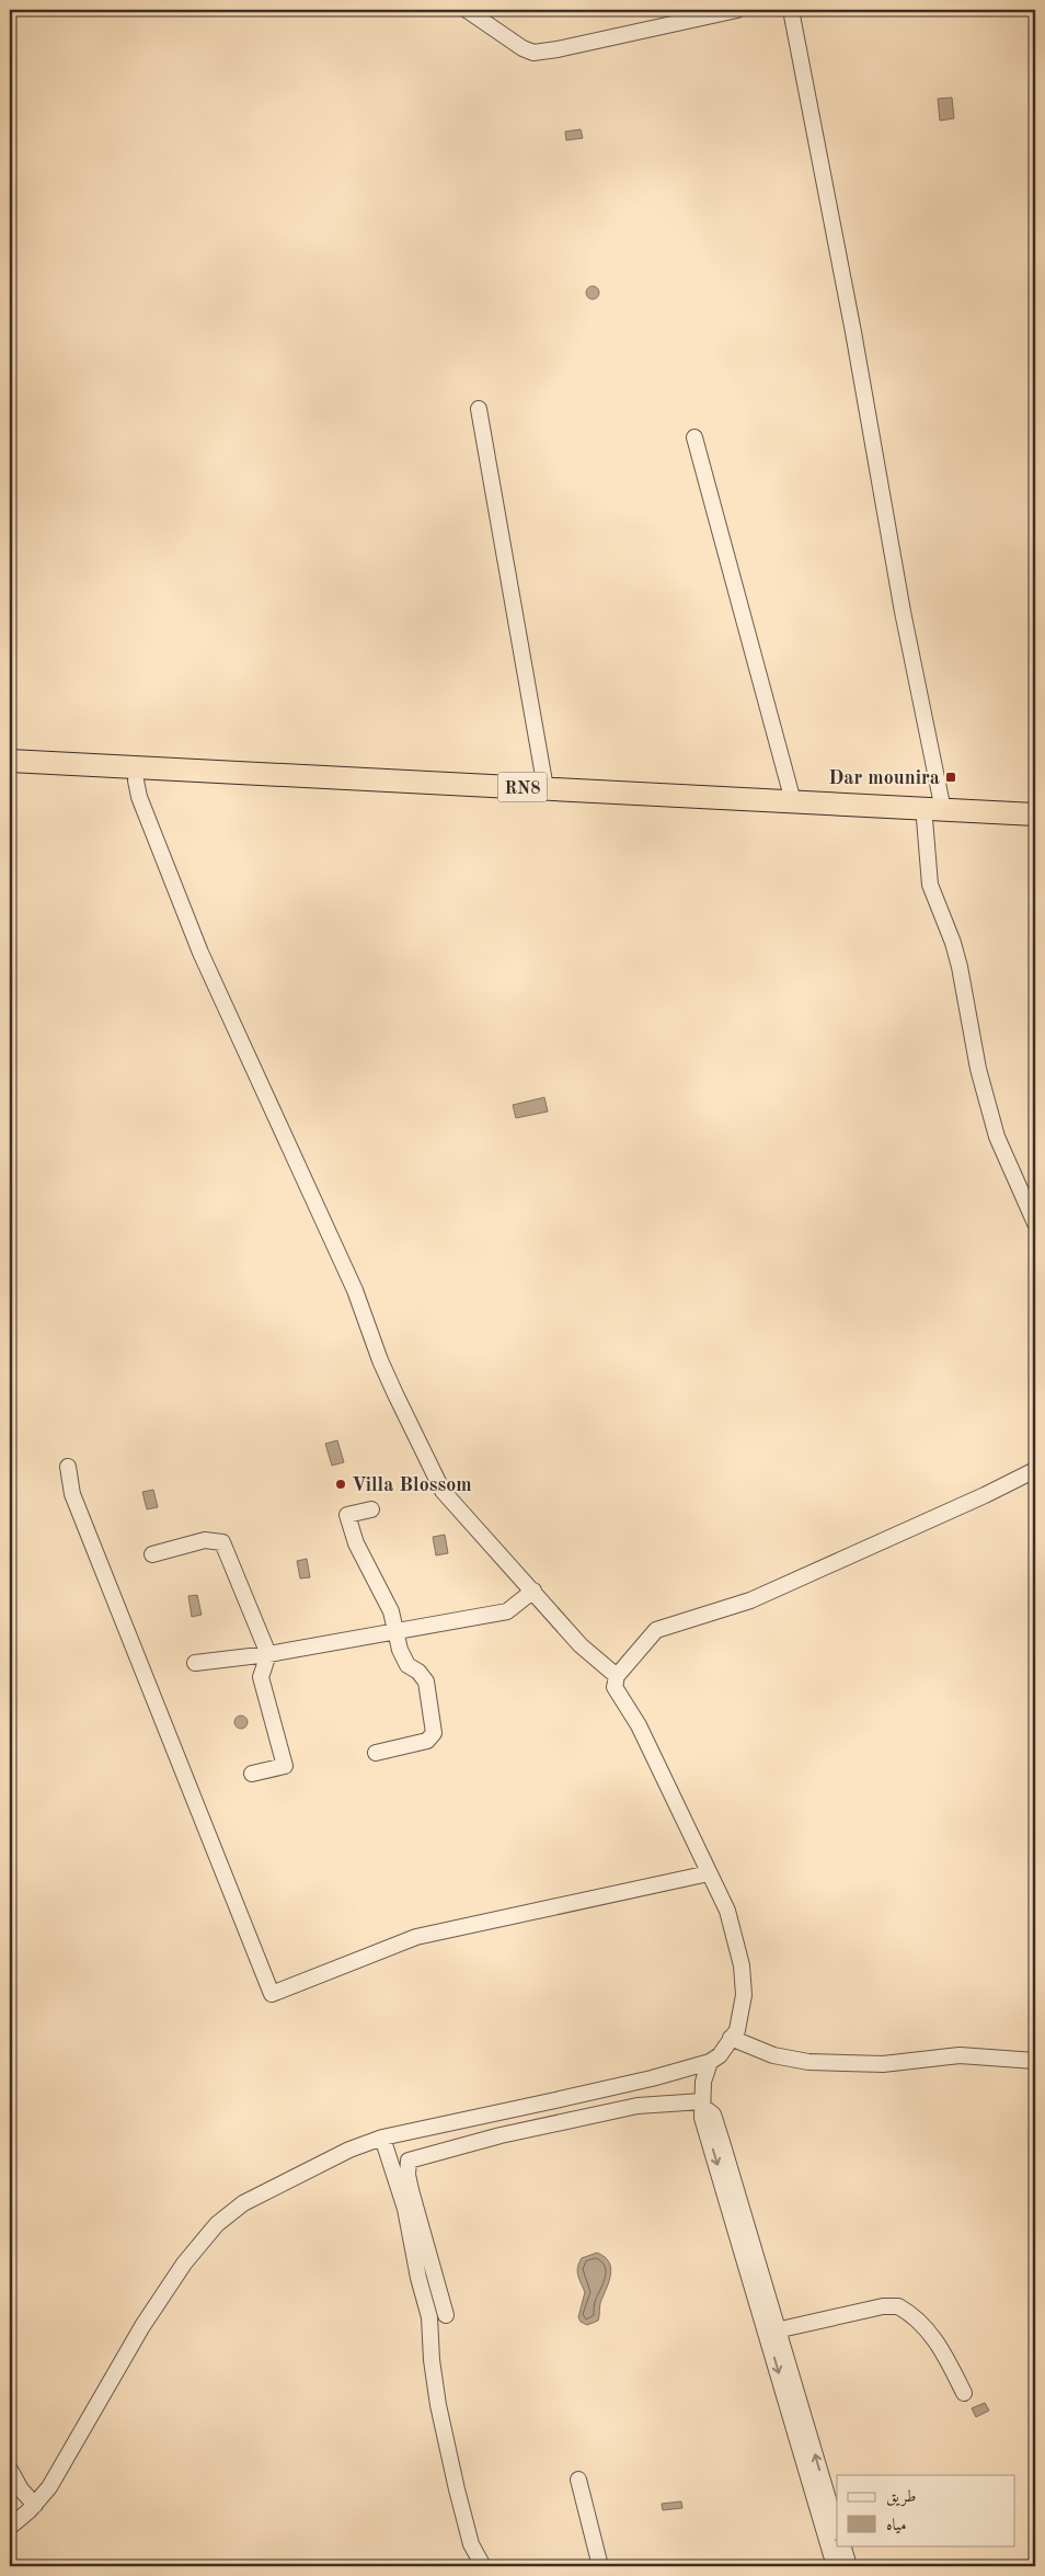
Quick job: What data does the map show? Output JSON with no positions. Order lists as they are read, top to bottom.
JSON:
{
  "streets": {
    "highway": ["RN8"]
  },
  "places": {
    "transit": ["Dar mounira"],
    "other": ["Villa Blossom"]
  },
  "legend": ["طريق", "مياه"]
}
